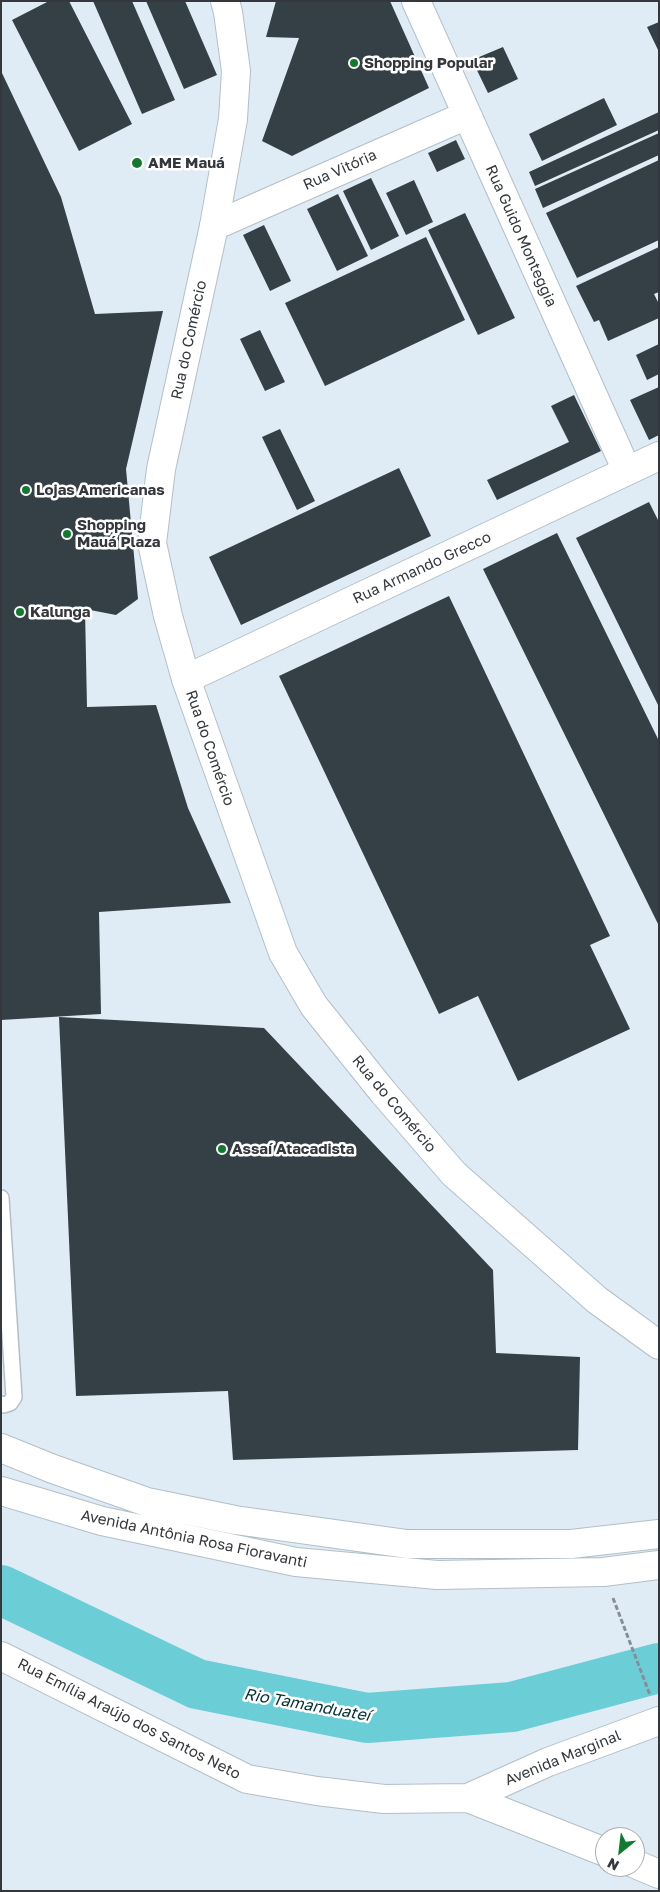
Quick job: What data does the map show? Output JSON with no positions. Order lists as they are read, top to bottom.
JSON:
{
  "streets": {
    "street": [
      "Rua Vitória",
      "Rua Guido Monteggia",
      "Rua do Comércio",
      "Rua Armando Grecco",
      "Avenida Antônia Rosa Fioravanti",
      "Rua Emília Araújo dos Santos Neto",
      "Avenida Marginal"
    ]
  },
  "crossings": [
    ["Rua Vitória", "Rua Guido Monteggia"],
    ["Rua Vitória", "Rua do Comércio"],
    ["Rua Guido Monteggia", "Rua Armando Grecco"],
    ["Rua do Comércio", "Rua Armando Grecco"],
    ["Rua Emília Araújo dos Santos Neto", "Avenida Marginal"]
  ],
  "water": ["Rio Tamanduateí"],
  "places": [
    "Shopping Popular",
    "AME Mauá",
    "Lojas Americanas",
    "Shopping Mauá Plaza",
    "Kalunga",
    "Assaí Atacadista"
  ],
  "north": "bottom left"
}
